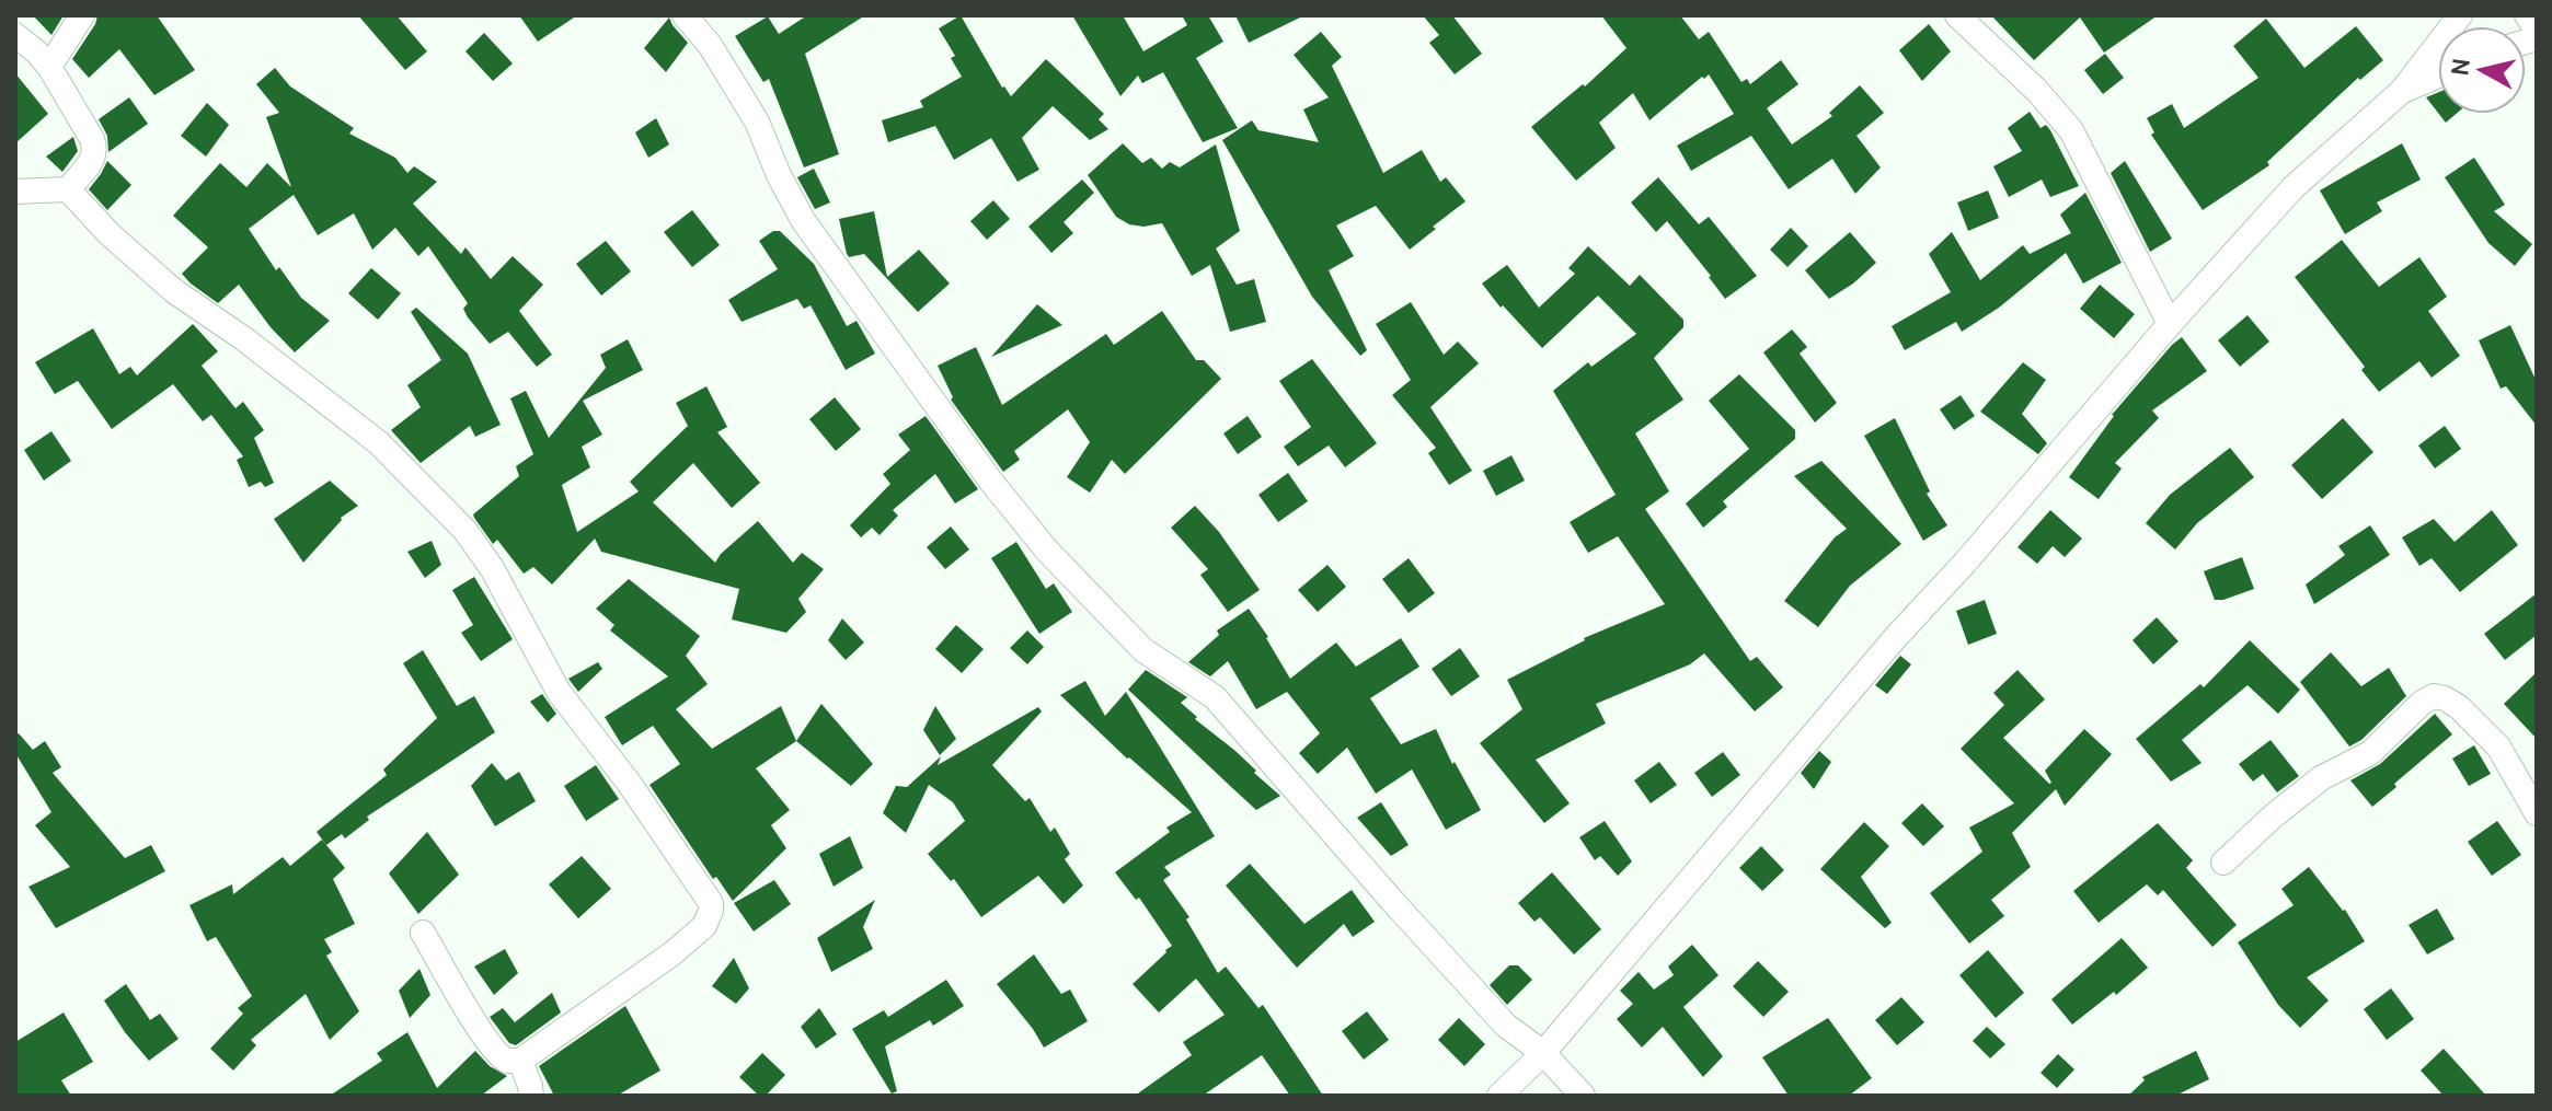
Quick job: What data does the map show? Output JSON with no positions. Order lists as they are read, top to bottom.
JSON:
{
  "north": "left"
}
